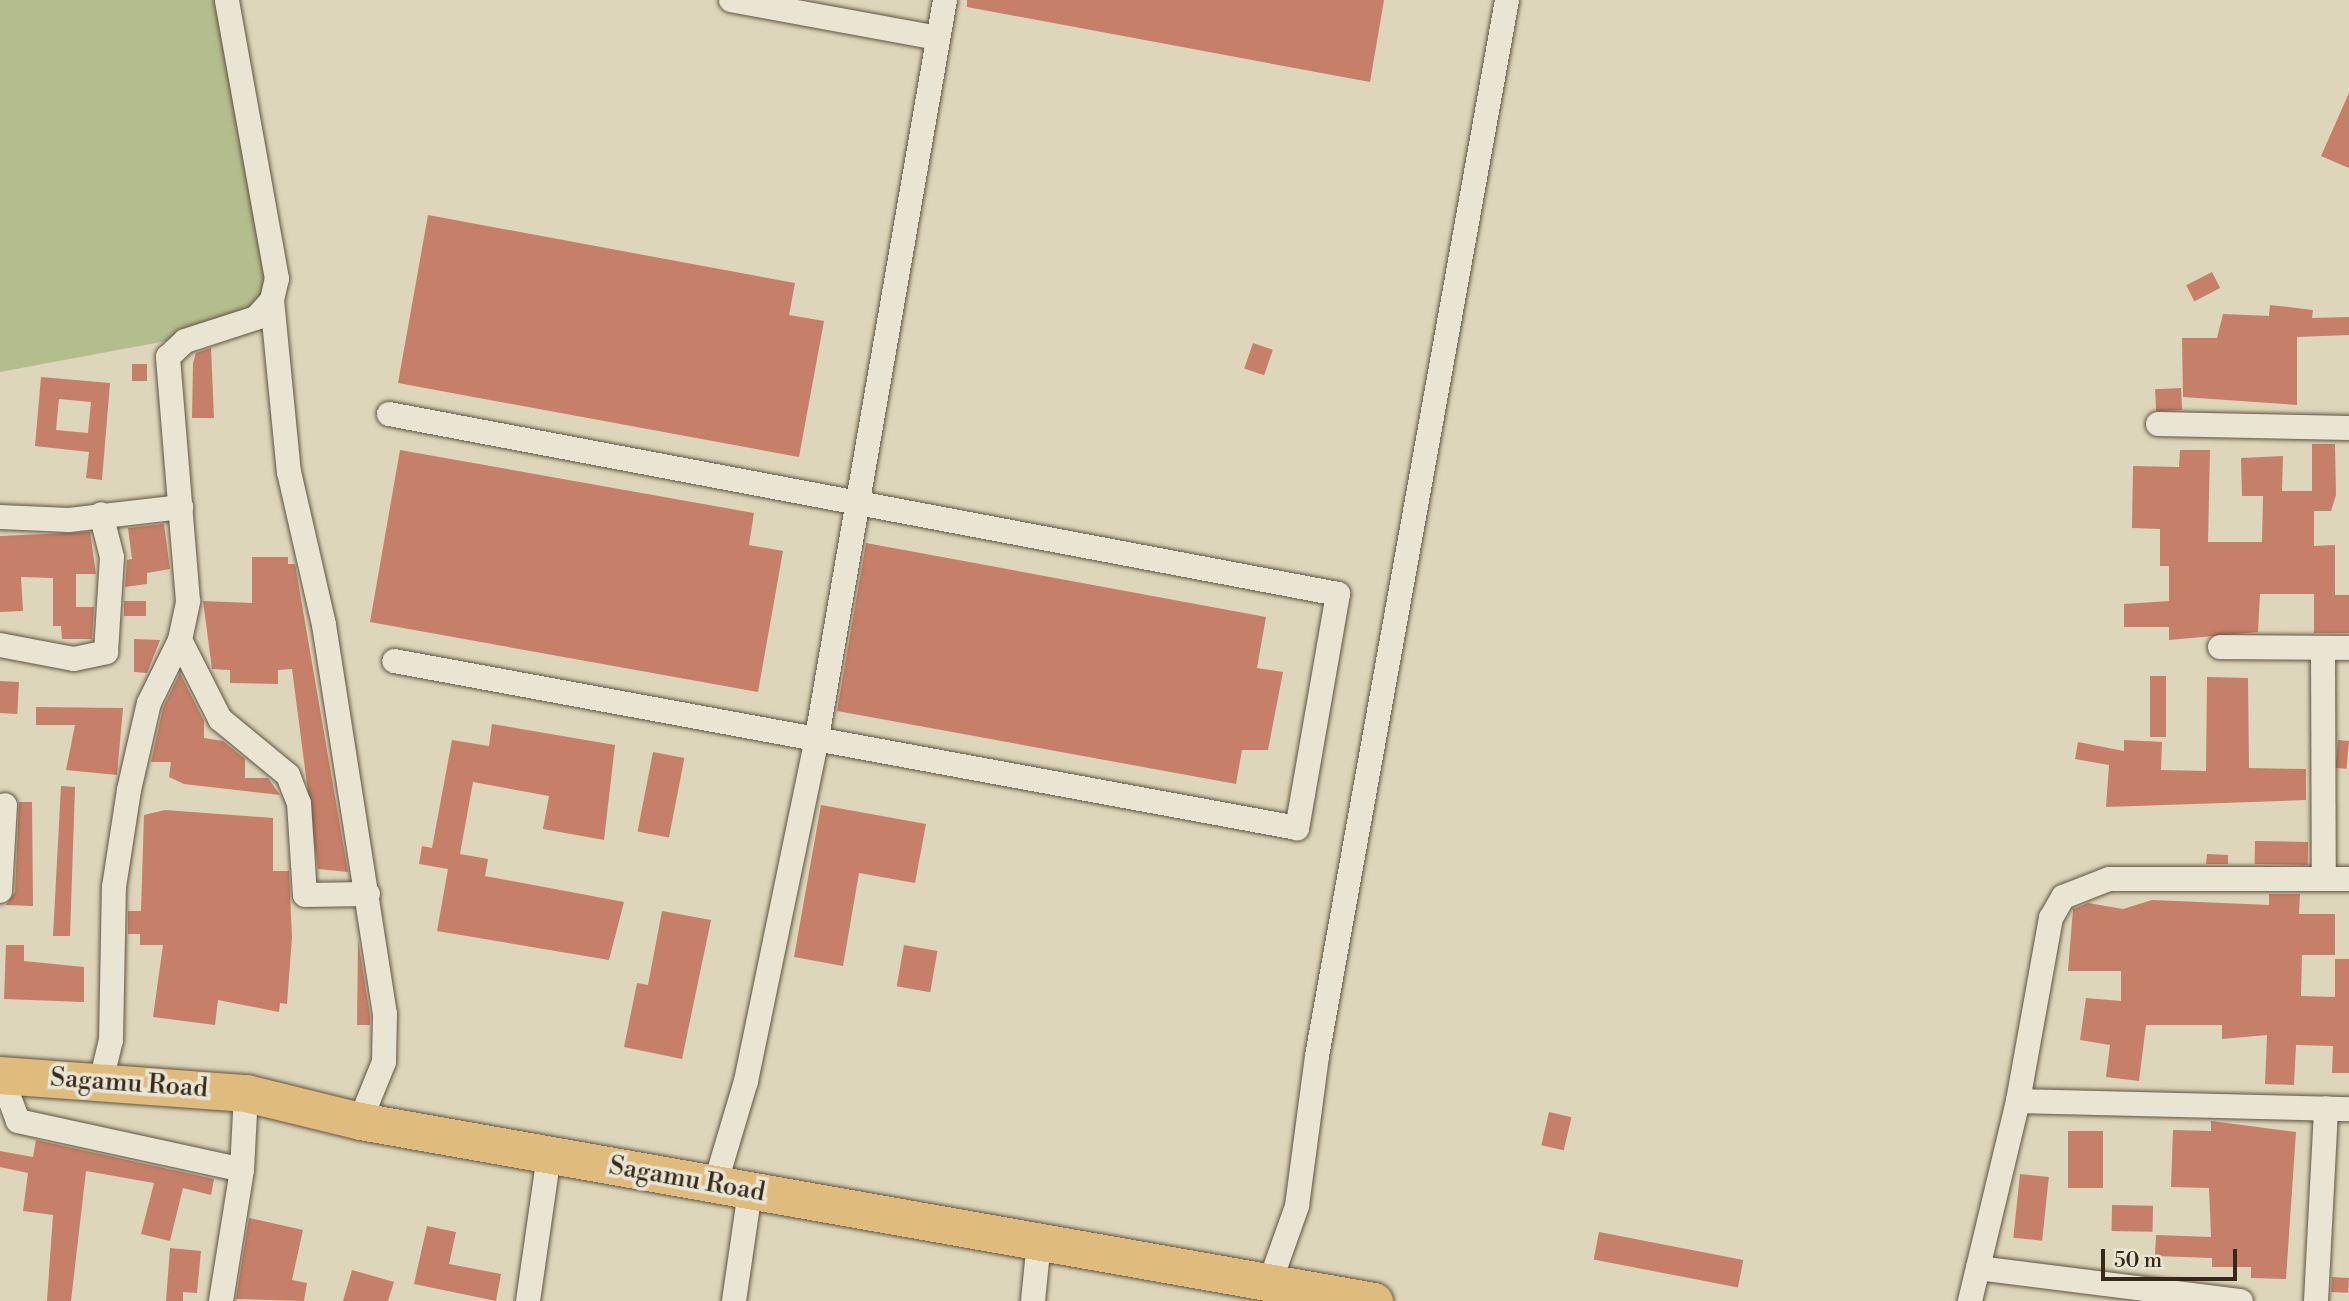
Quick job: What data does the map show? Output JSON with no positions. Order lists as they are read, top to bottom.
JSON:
{
  "streets": {
    "highway": ["Sagamu Road"]
  },
  "scale_bar": "50 m"
}
